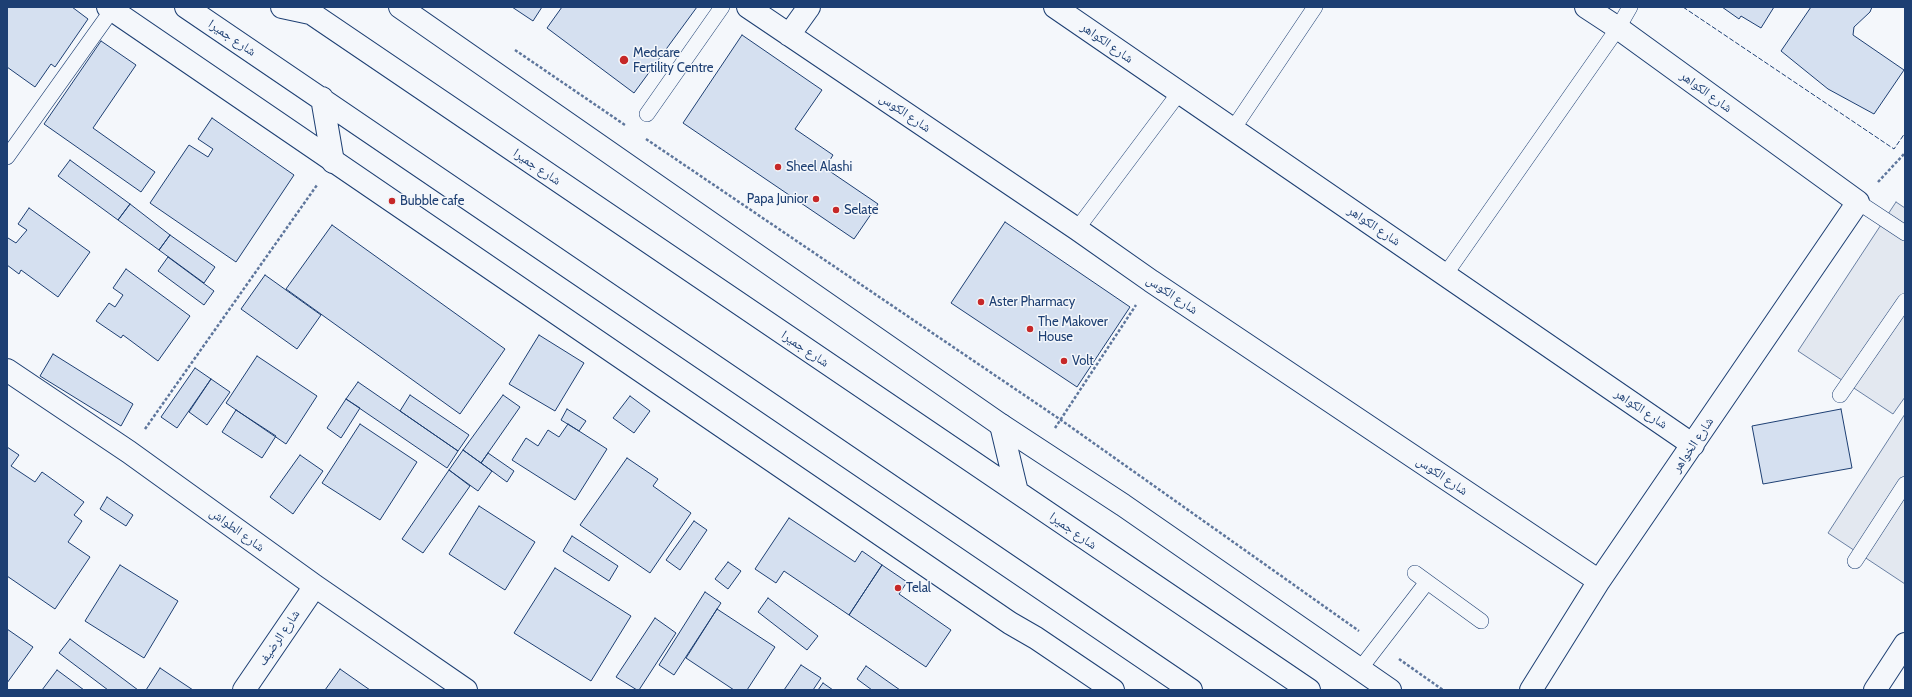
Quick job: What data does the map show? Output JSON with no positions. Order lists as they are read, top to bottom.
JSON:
{
  "streets": {
    "street": [
      "شارع جميرا",
      "شارع الكواهر",
      "شارع الكوس",
      "شارع الخواهر",
      "شارع الطواش",
      "شارع الرضيف"
    ]
  },
  "crossings": [
    ["شارع الكواهر", "شارع الخواهر"],
    ["شارع الكوس", "شارع الخواهر"],
    ["شارع الطواش", "شارع الرضيف"]
  ],
  "places": [
    "Medcare Fertility Centre",
    "Sheel Alashi",
    "Papa Junior",
    "Bubble cafe",
    "Selate",
    "Aster Pharmacy",
    "The Makover House",
    "Volt",
    "Telal"
  ]
}
